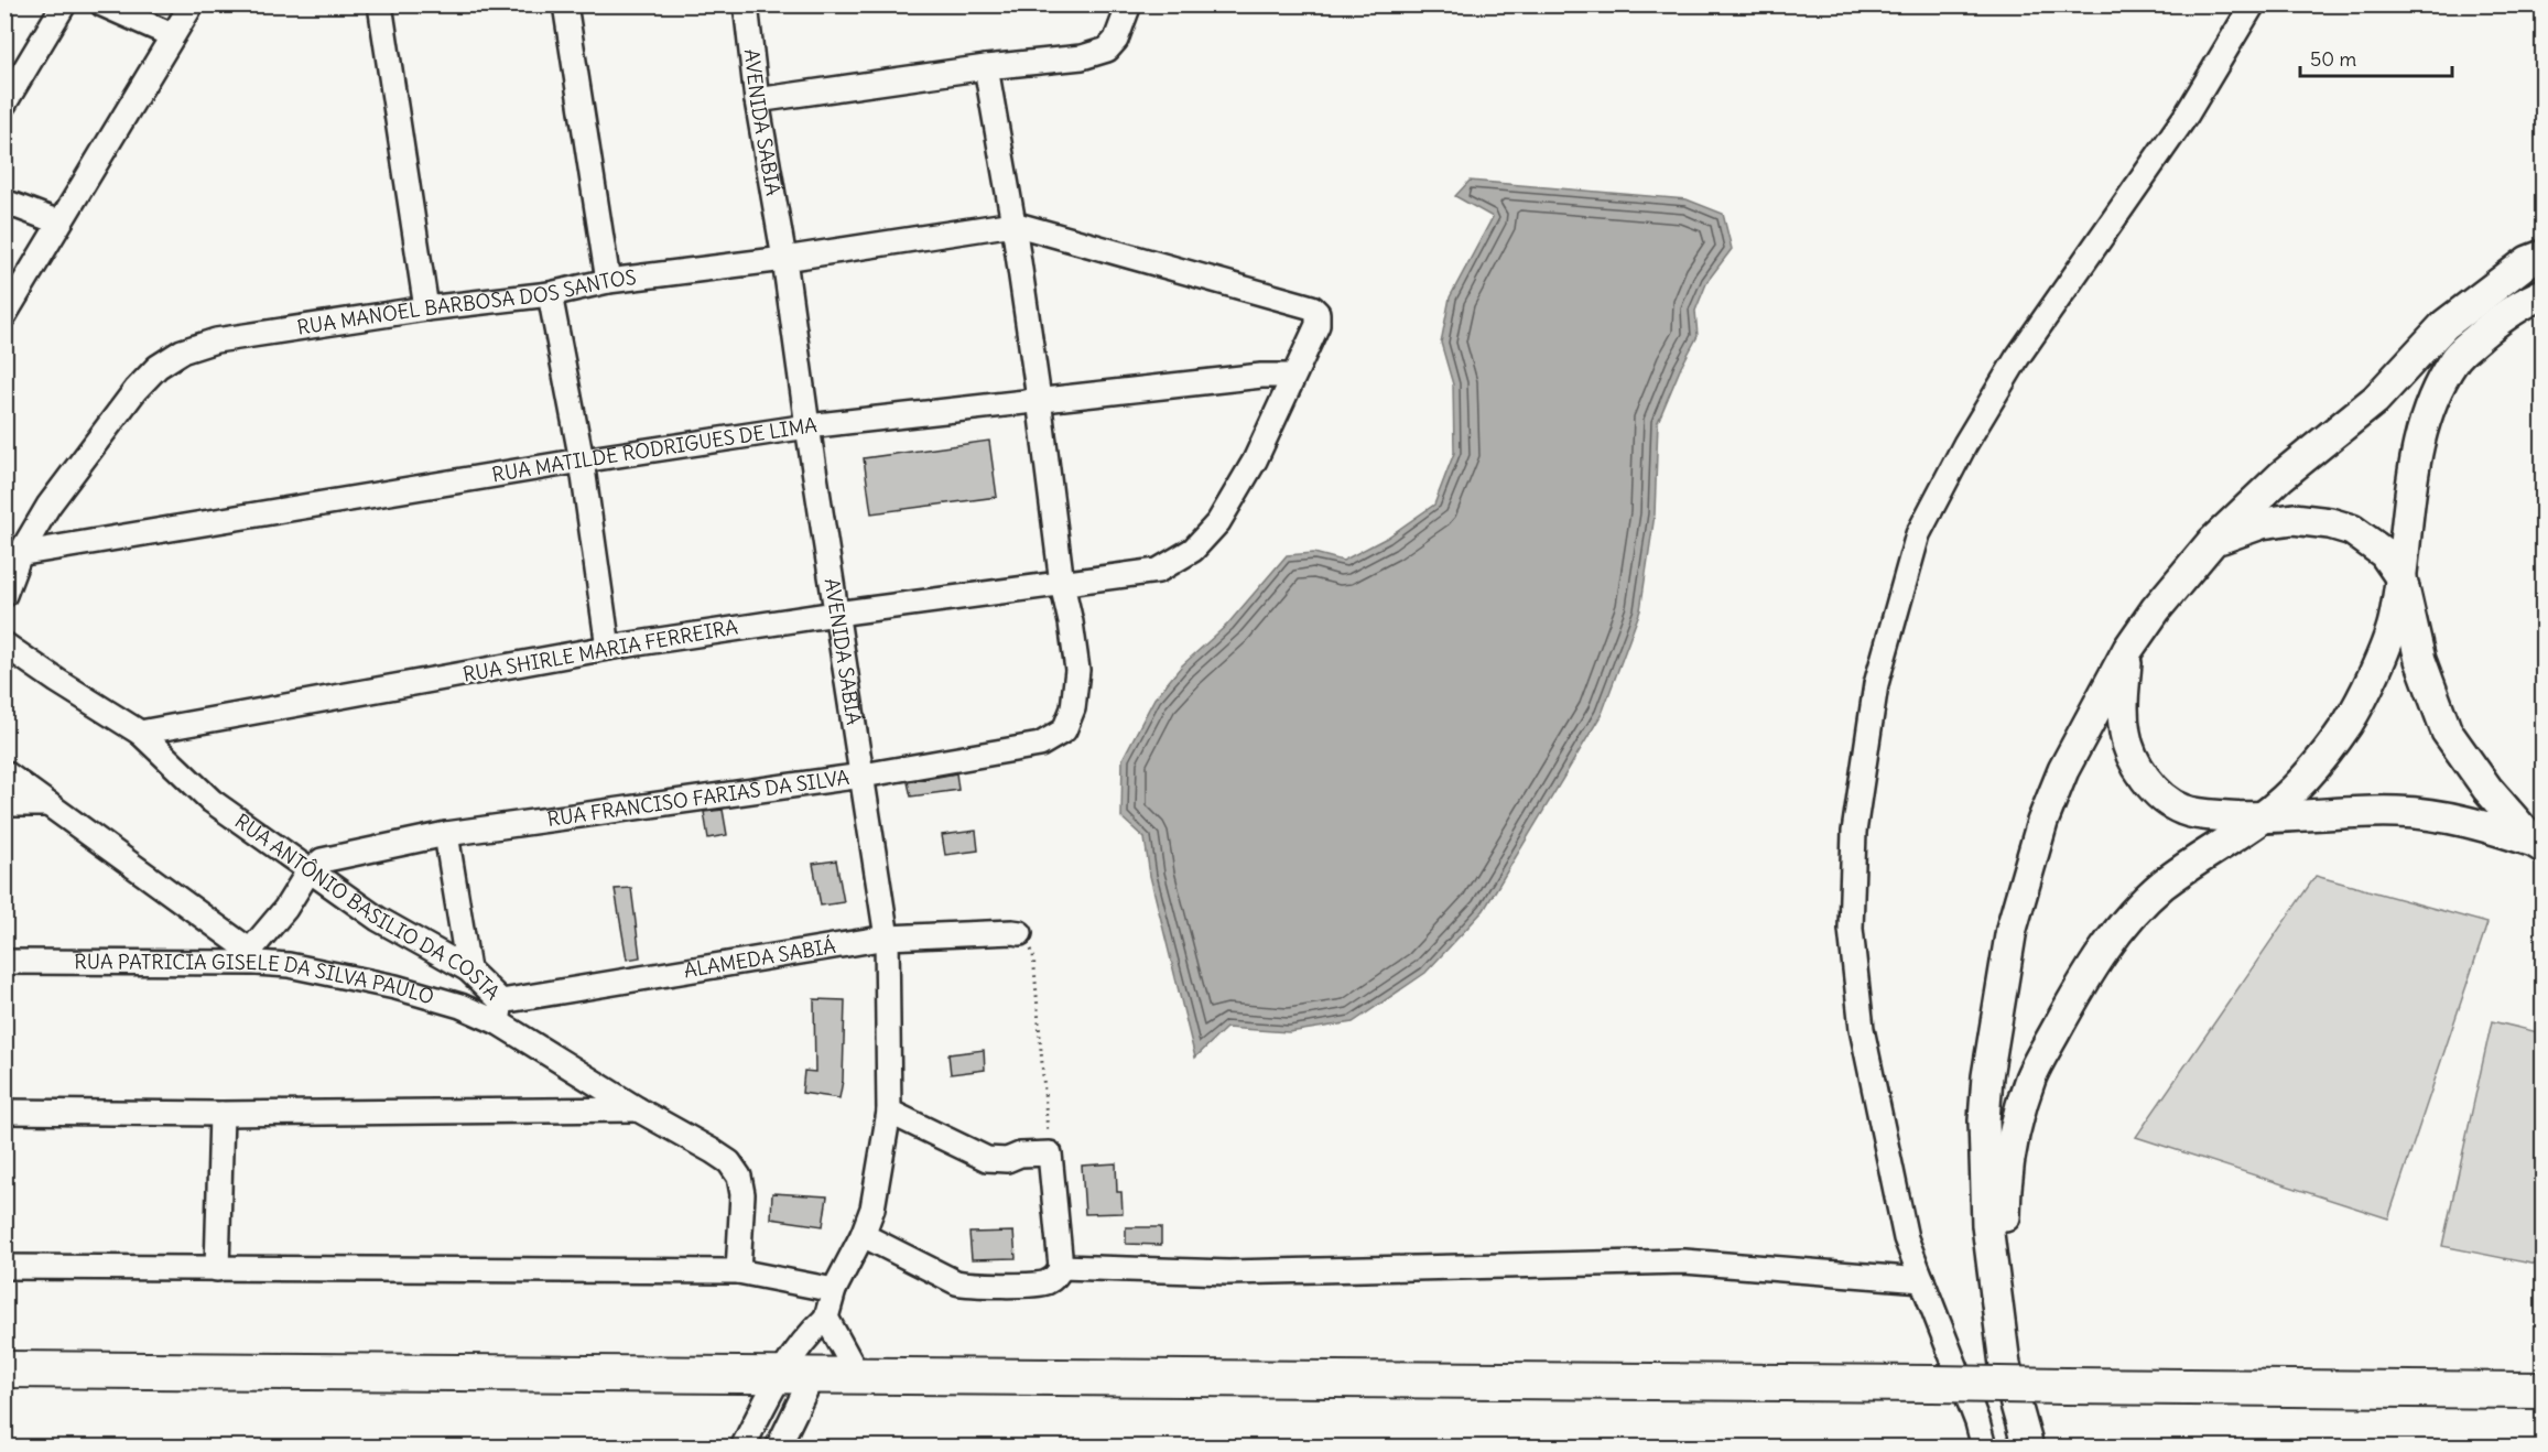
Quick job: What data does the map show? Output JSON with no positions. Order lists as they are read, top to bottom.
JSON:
{
  "streets": {
    "street": [
      "AVENIDA SABIÁ",
      "RUA MANOEL BARBOSA DOS SANTOS",
      "RUA MATILDE RODRIGUES DE LIMA",
      "RUA SHIRLE MARIA FERREIRA",
      "RUA FRANCISO FARIAS DA SILVA",
      "RUA ANTÔNIO BASILIO DA COSTA",
      "ALAMEDA SABIÁ",
      "RUA PATRICIA GISELE DA SILVA PAULO"
    ]
  },
  "crossings": [
    ["AVENIDA SABIÁ", "RUA MANOEL BARBOSA DOS SANTOS"],
    ["AVENIDA SABIÁ", "RUA MATILDE RODRIGUES DE LIMA"],
    ["AVENIDA SABIÁ", "RUA SHIRLE MARIA FERREIRA"],
    ["AVENIDA SABIÁ", "RUA FRANCISO FARIAS DA SILVA"],
    ["AVENIDA SABIÁ", "ALAMEDA SABIÁ"],
    ["RUA MANOEL BARBOSA DOS SANTOS", "RUA MATILDE RODRIGUES DE LIMA"],
    ["RUA MANOEL BARBOSA DOS SANTOS", "RUA SHIRLE MARIA FERREIRA"],
    ["RUA MATILDE RODRIGUES DE LIMA", "RUA SHIRLE MARIA FERREIRA"],
    ["RUA SHIRLE MARIA FERREIRA", "RUA FRANCISO FARIAS DA SILVA"],
    ["RUA SHIRLE MARIA FERREIRA", "RUA ANTÔNIO BASILIO DA COSTA"],
    ["RUA FRANCISO FARIAS DA SILVA", "RUA ANTÔNIO BASILIO DA COSTA"],
    ["RUA ANTÔNIO BASILIO DA COSTA", "ALAMEDA SABIÁ"],
    ["RUA ANTÔNIO BASILIO DA COSTA", "RUA PATRICIA GISELE DA SILVA PAULO"],
    ["ALAMEDA SABIÁ", "RUA PATRICIA GISELE DA SILVA PAULO"]
  ],
  "scale_bar": "50 m"
}
